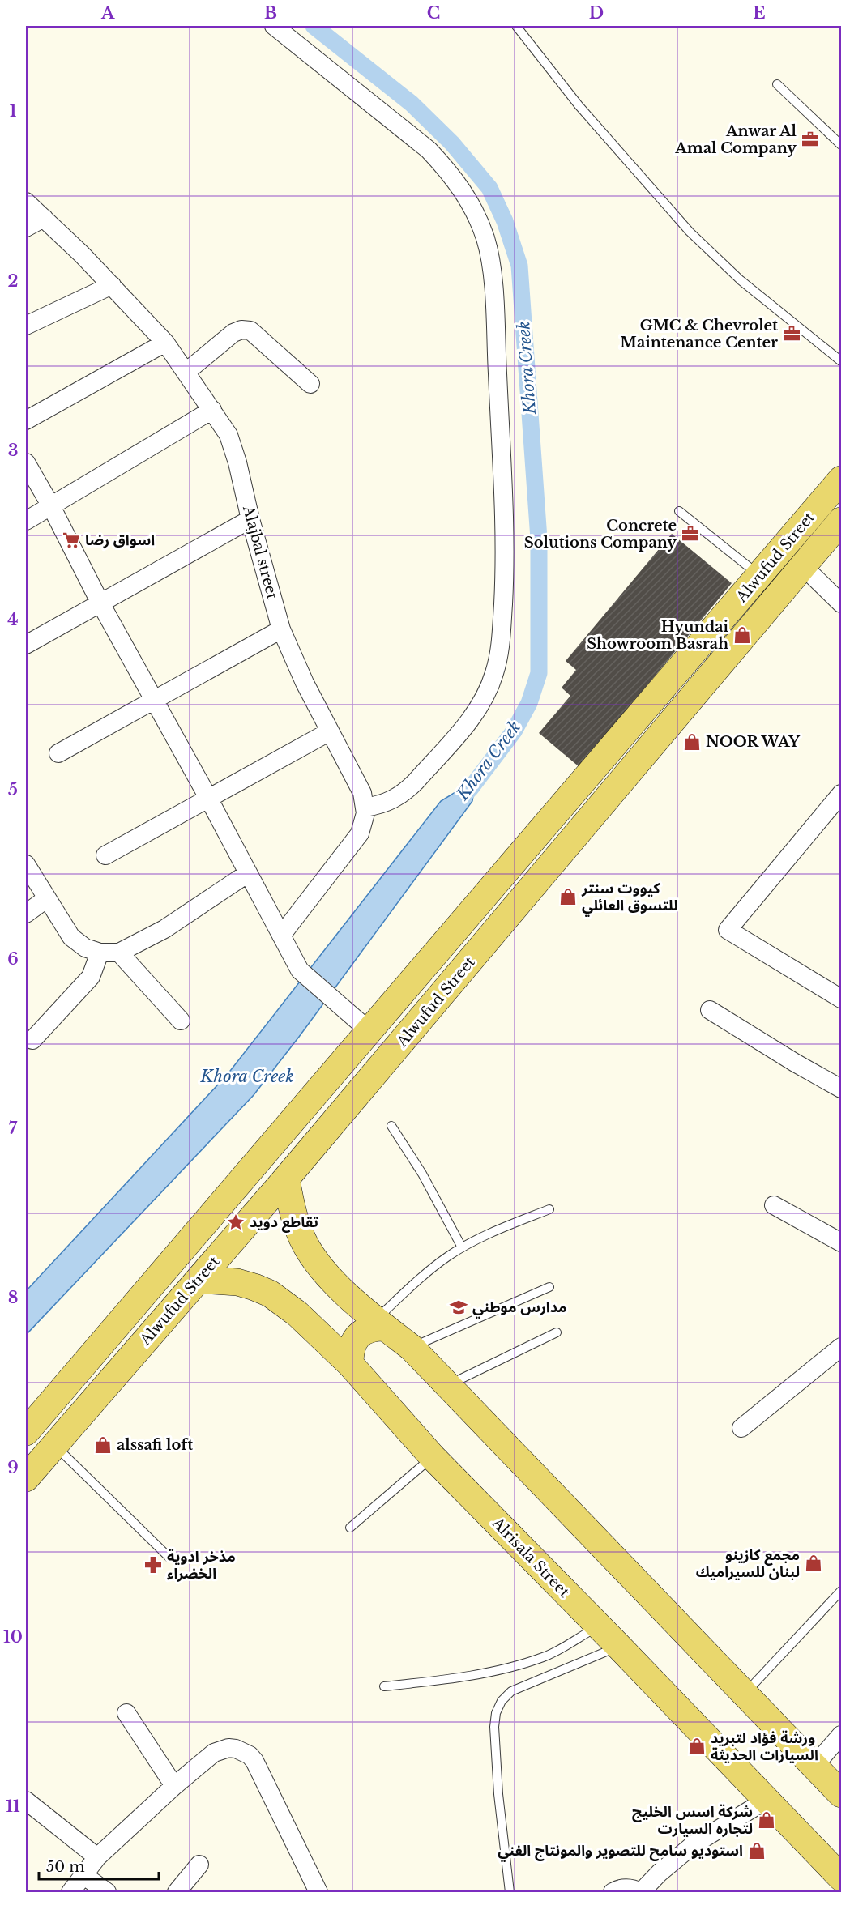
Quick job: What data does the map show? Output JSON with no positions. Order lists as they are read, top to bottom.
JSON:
{
  "streets": {
    "main road": ["Alwufud Street", "Alrisala Street"],
    "street": ["Alajbal street"]
  },
  "crossings": [
    ["Alwufud Street", "Alrisala Street"]
  ],
  "water": ["Khora Creek"],
  "places": {
    "office": ["Anwar Al Amal Company", "GMC & Chevrolet Maintenance Center", "Concrete Solutions Company"],
    "supermarket": ["اسواق رضا"],
    "shop": [
      "Hyundai Showroom Basrah",
      "NOOR WAY",
      "كيووت سنتر للتسوق العائلي",
      "alssafi loft",
      "مجمع كازينو لبنان للسيراميك",
      "ورشة فؤاد لتبريد السيارات الحديثة",
      "شركة اسس الخليج لتجاره السيارت",
      "استوديو سامح للتصوير والمونتاج الفني"
    ],
    "place": ["تقاطع دويد"],
    "school or university": ["مدارس موطني"],
    "pharmacy": ["مذخر ادوية الخضراء"]
  },
  "scale_bar": "50 m",
  "grid": {
    "columns": [
      "A",
      "B",
      "C",
      "D",
      "E"
    ],
    "rows": [
      "1",
      "2",
      "3",
      "4",
      "5",
      "6",
      "7",
      "8",
      "9",
      "10",
      "11"
    ]
  }
}
